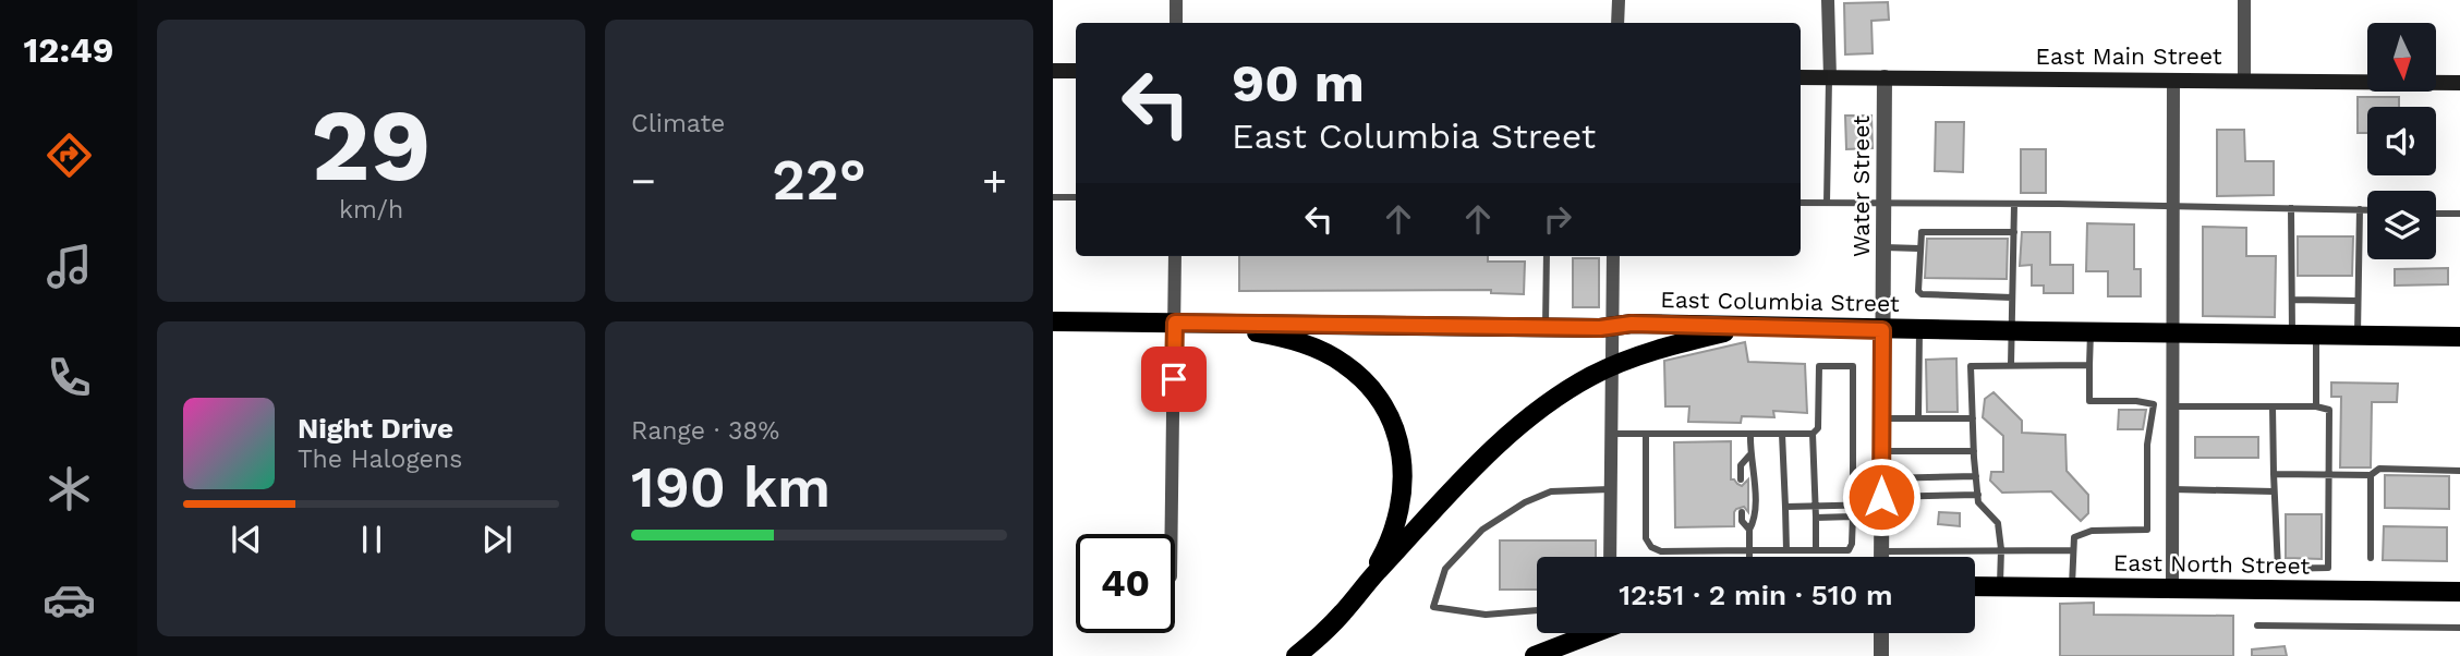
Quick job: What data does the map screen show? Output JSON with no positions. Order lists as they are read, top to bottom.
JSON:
{
  "streets": {
    "main road": ["East Main Street", "East Columbia Street", "East North Street"],
    "street": ["Water Street"]
  },
  "crossings": [
    ["East Main Street", "Water Street"],
    ["Water Street", "East Columbia Street"]
  ],
  "north": "bottom",
  "page": {
    "tabs": "12:49",
    "tile": [
      ["29", "km/h"],
      "Climate",
      ["Range · 38%", "190 km"]
    ],
    "turn": ["90 m", "East Columbia Street"],
    "heat": ["−", "22°", "+"],
    "song": ["Night Drive", "The Halogens"],
    "limit": "40",
    "trip": "12:51 · 2 min · 510 m"
  }
}
